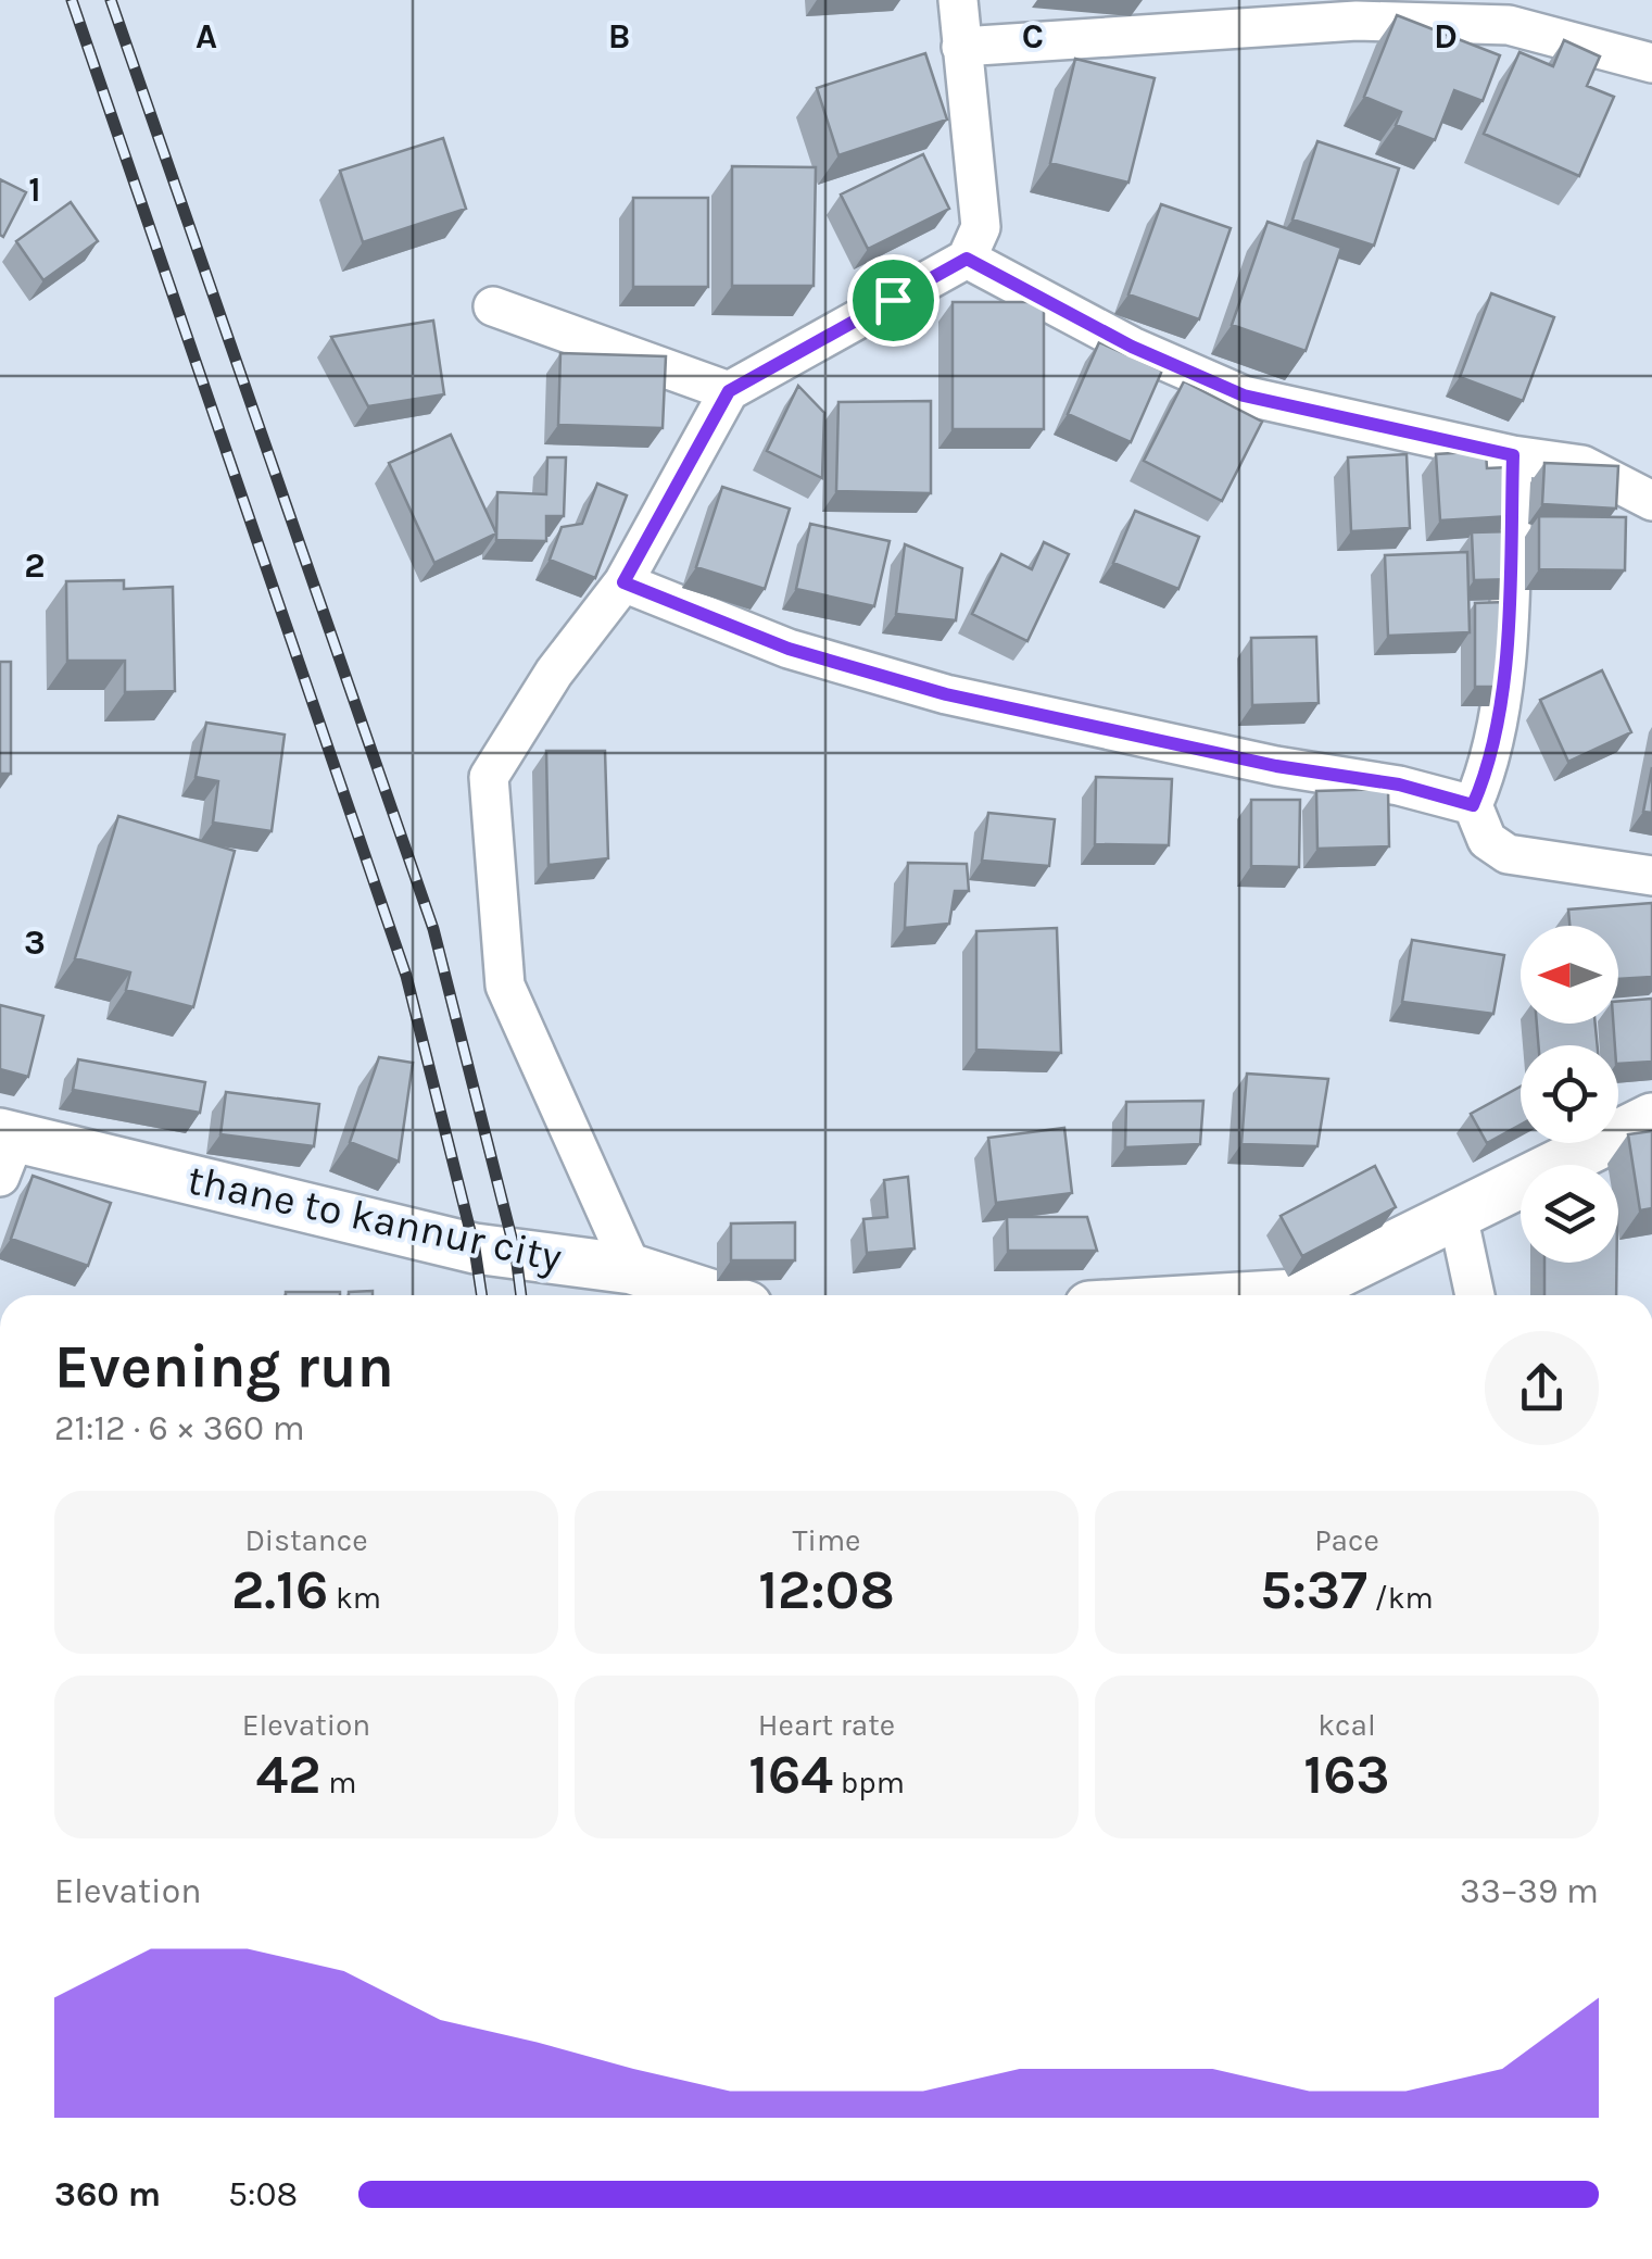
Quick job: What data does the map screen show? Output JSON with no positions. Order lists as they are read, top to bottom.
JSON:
{
  "streets": {
    "street": ["thane to kannur city"]
  },
  "north": "left",
  "page": {
    "heading": ["Evening run", "21:12 · 6 × 360 m"],
    "stats": [
      ["Distance", "2.16 km"],
      ["Time", "12:08"],
      ["Pace", "5:37 /km"],
      ["Elevation", "42 m"],
      ["Heart rate", "164 bpm"],
      ["kcal", "163"]
    ],
    "chart": ["Elevation", "33–39 m"],
    "list": [
      {
        "name": "360 m",
        "note": "5:08"
      }
    ]
  },
  "grid": {
    "columns": [
      "A",
      "B",
      "C",
      "D"
    ],
    "rows": ["1", "2", "3"]
  }
}
